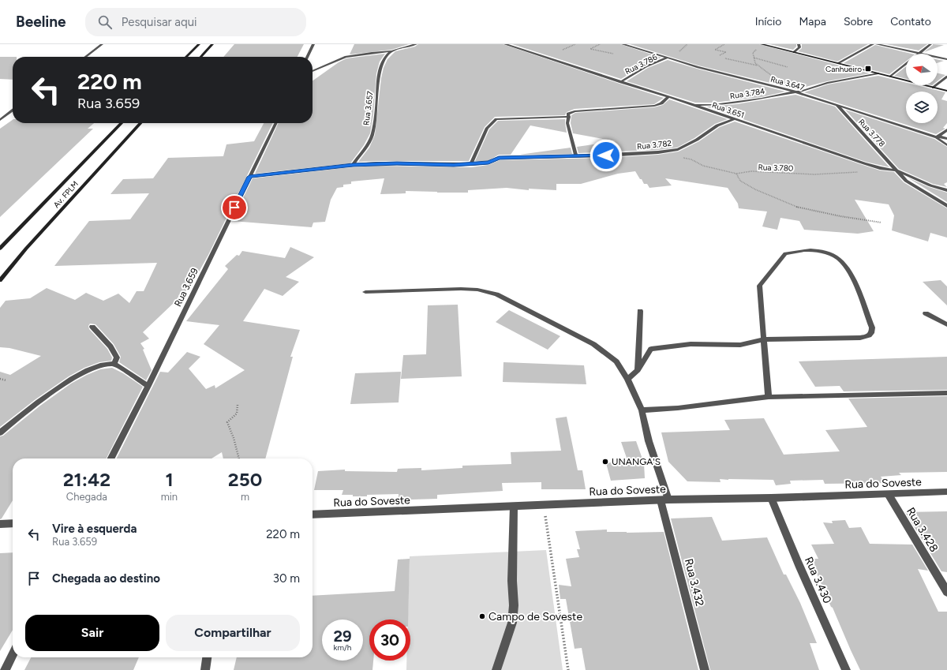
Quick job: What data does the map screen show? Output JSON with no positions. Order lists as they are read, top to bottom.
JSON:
{
  "streets": {
    "main road": ["Av. FPLM"],
    "street": [
      "Rua 3.786",
      "Rua 3.647",
      "Rua 3.784",
      "Rua 3.657",
      "Rua 3.651",
      "Rua 3.778",
      "Rua 3.782",
      "Rua 3.659",
      "Rua do Soveste",
      "Rua 3.428",
      "Rua 3.430",
      "Rua 3.432"
    ],
    "path": ["Rua 3.780"]
  },
  "crossings": [
    ["Rua 3.786", "Rua 3.647"],
    ["Rua 3.786", "Rua 3.651"],
    ["Rua 3.647", "Rua 3.784"],
    ["Rua 3.647", "Rua 3.778"],
    ["Rua 3.784", "Rua 3.651"],
    ["Rua 3.657", "Rua 3.782"],
    ["Rua 3.651", "Rua 3.778"],
    ["Rua 3.651", "Rua 3.782"],
    ["Rua 3.651", "Rua 3.780"],
    ["Rua 3.782", "Rua 3.780"],
    ["Rua 3.782", "Rua 3.659"],
    ["Rua do Soveste", "Rua 3.428"],
    ["Rua do Soveste", "Rua 3.430"],
    ["Rua do Soveste", "Rua 3.432"]
  ],
  "places": {
    "transit": ["Canhueiro"],
    "other": ["UNANGA'S", "Campo de Soveste"]
  },
  "north": "left",
  "page": {
    "header": "Beeline",
    "search": "Pesquisar aqui",
    "nav": [
      "Início",
      "Mapa",
      "Sobre",
      "Contato"
    ],
    "turn": ["220 m", "Rua 3.659"],
    "eta": [
      "21:42",
      "Chegada",
      "1",
      "min",
      "250",
      "m"
    ],
    "list": [
      {
        "name": "Vire à esquerda",
        "note": "Rua 3.659",
        "value": "220 m"
      },
      {
        "name": "Chegada ao destino",
        "value": "30 m"
      }
    ],
    "buttons": ["Sair", "Compartilhar"],
    "speed": "29 km/h",
    "limit": "30"
  }
}
